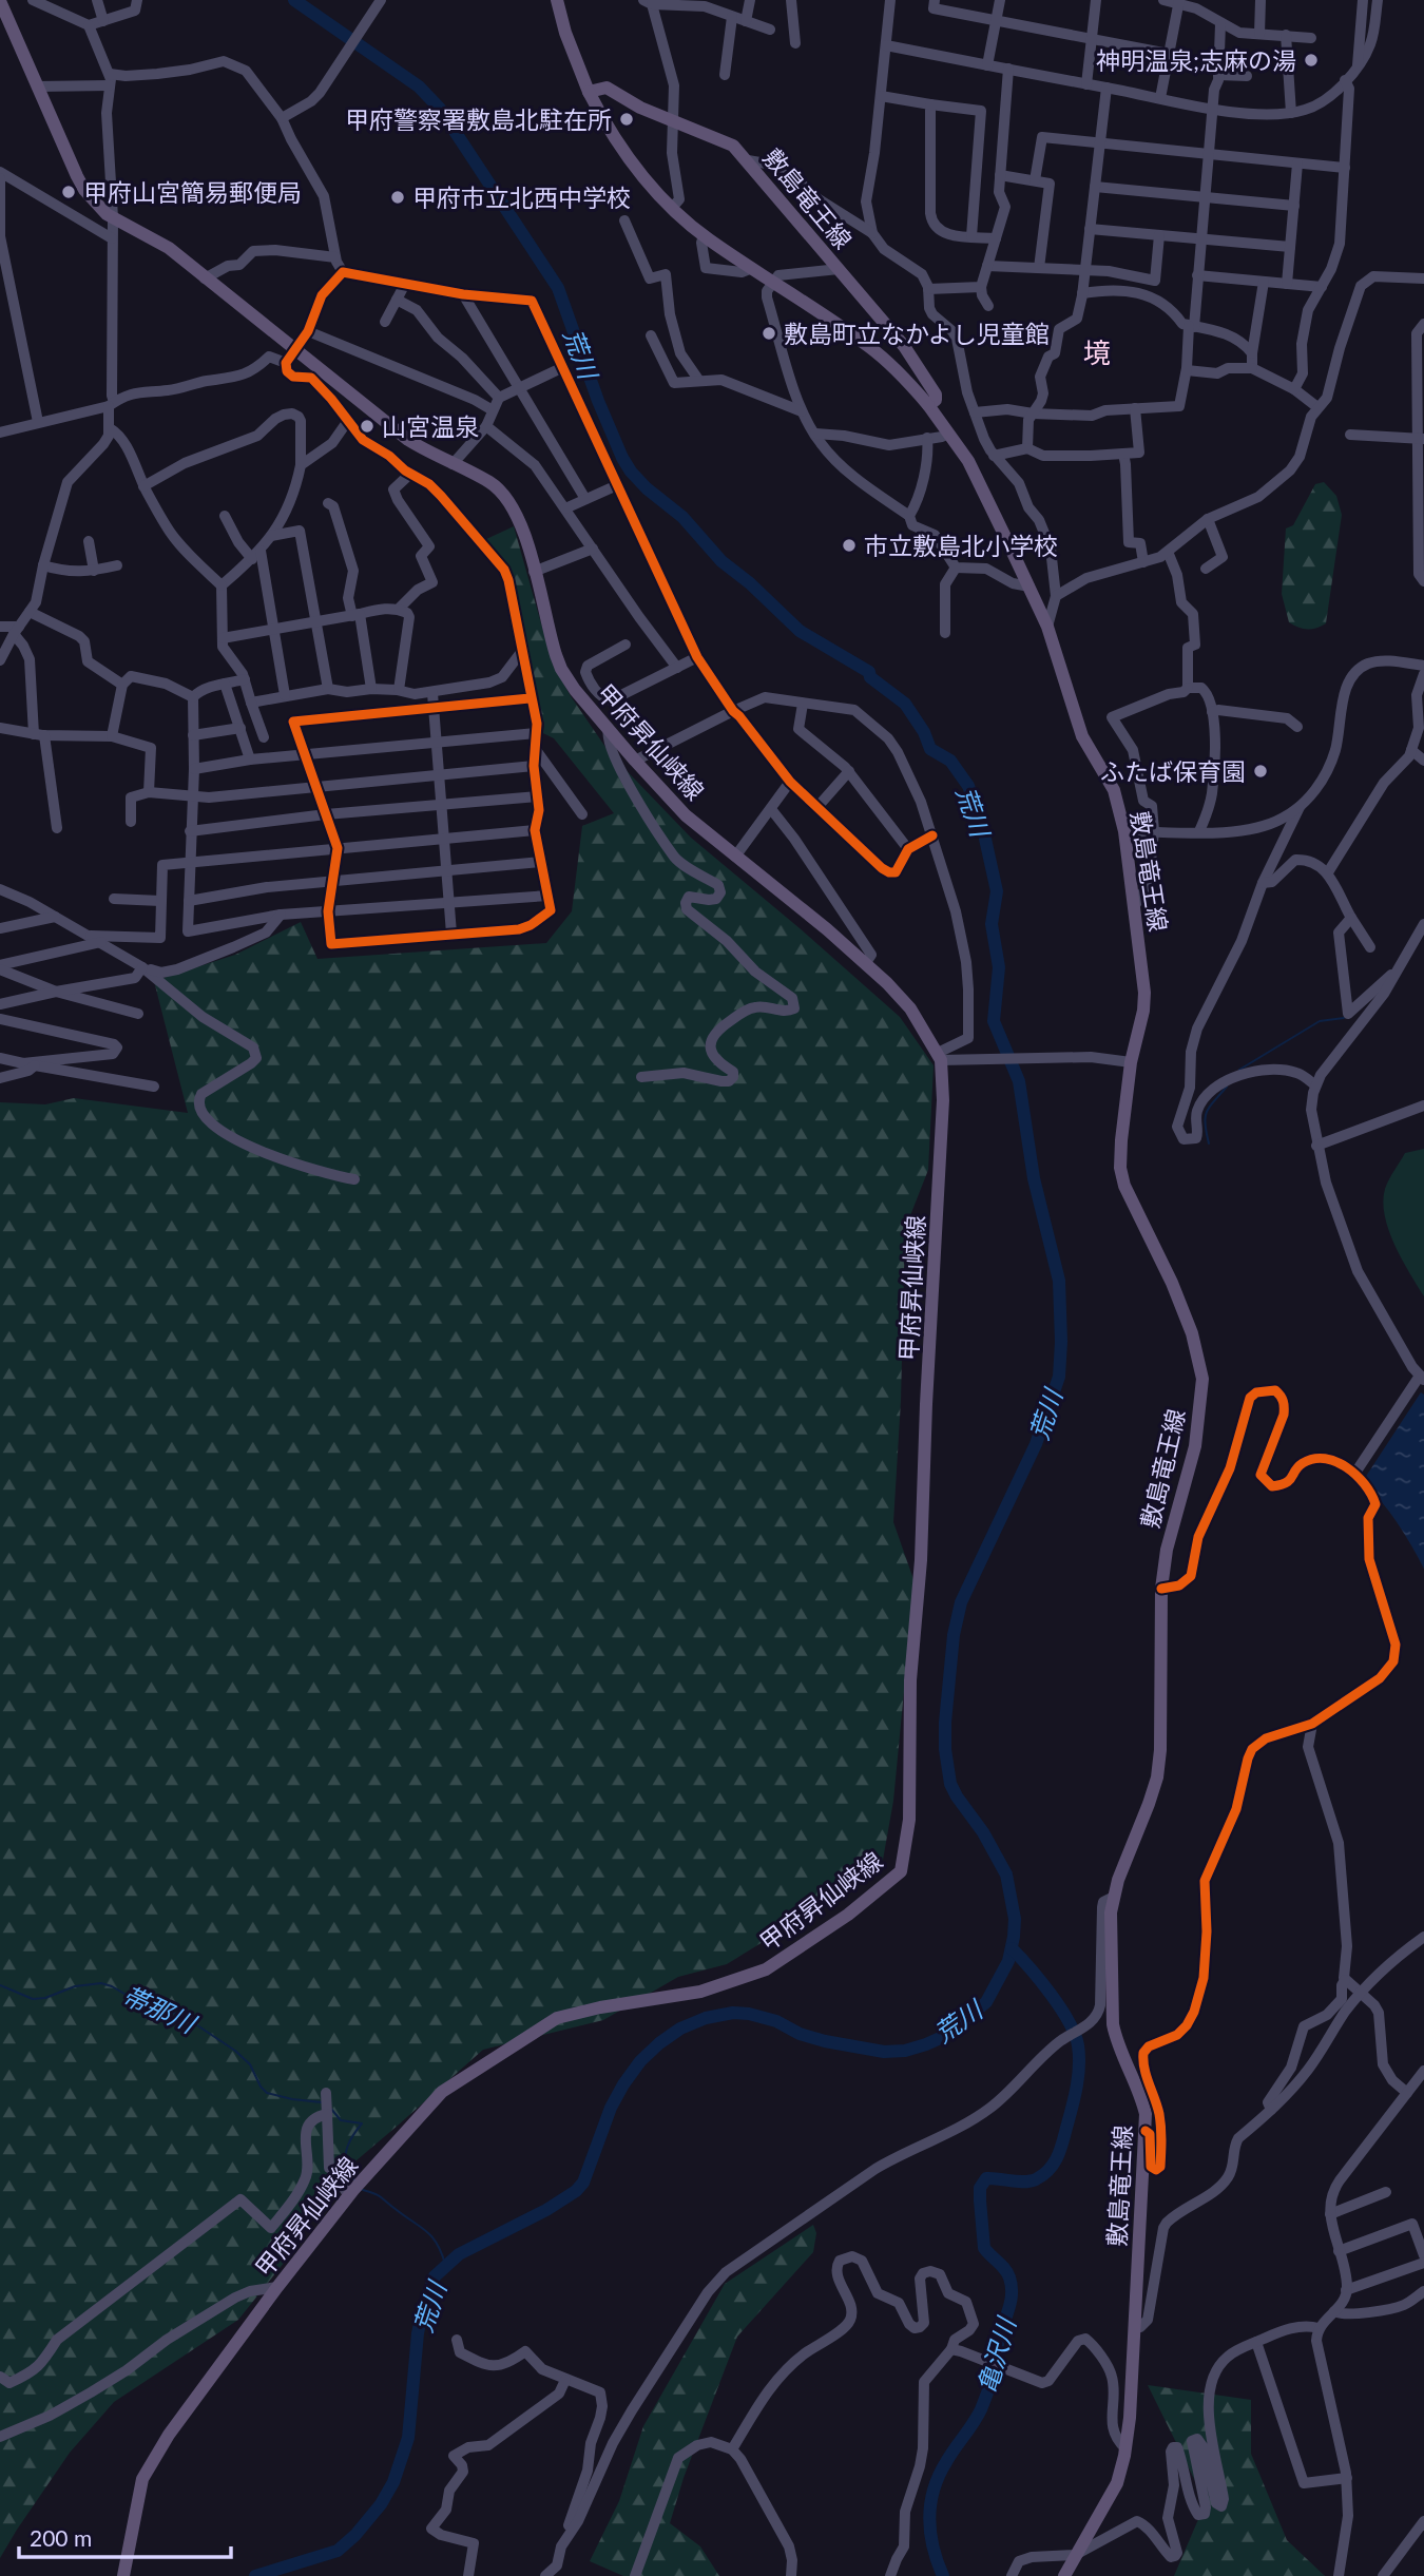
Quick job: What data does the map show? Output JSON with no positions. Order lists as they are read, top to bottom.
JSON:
{
  "streets": {
    "main road": ["敷島竜王線", "甲府昇仙峡線"]
  },
  "districts": ["境"],
  "water": ["荒川", "帯那川", "亀沢川"],
  "places": [
    "神明温泉;志麻の湯",
    "甲府警察署敷島北駐在所",
    "甲府山宮簡易郵便局",
    "甲府市立北西中学校",
    "敷島町立なかよし児童館",
    "山宮温泉",
    "市立敷島北小学校",
    "ふたば保育園"
  ],
  "scale_bar": "200 m"
}
